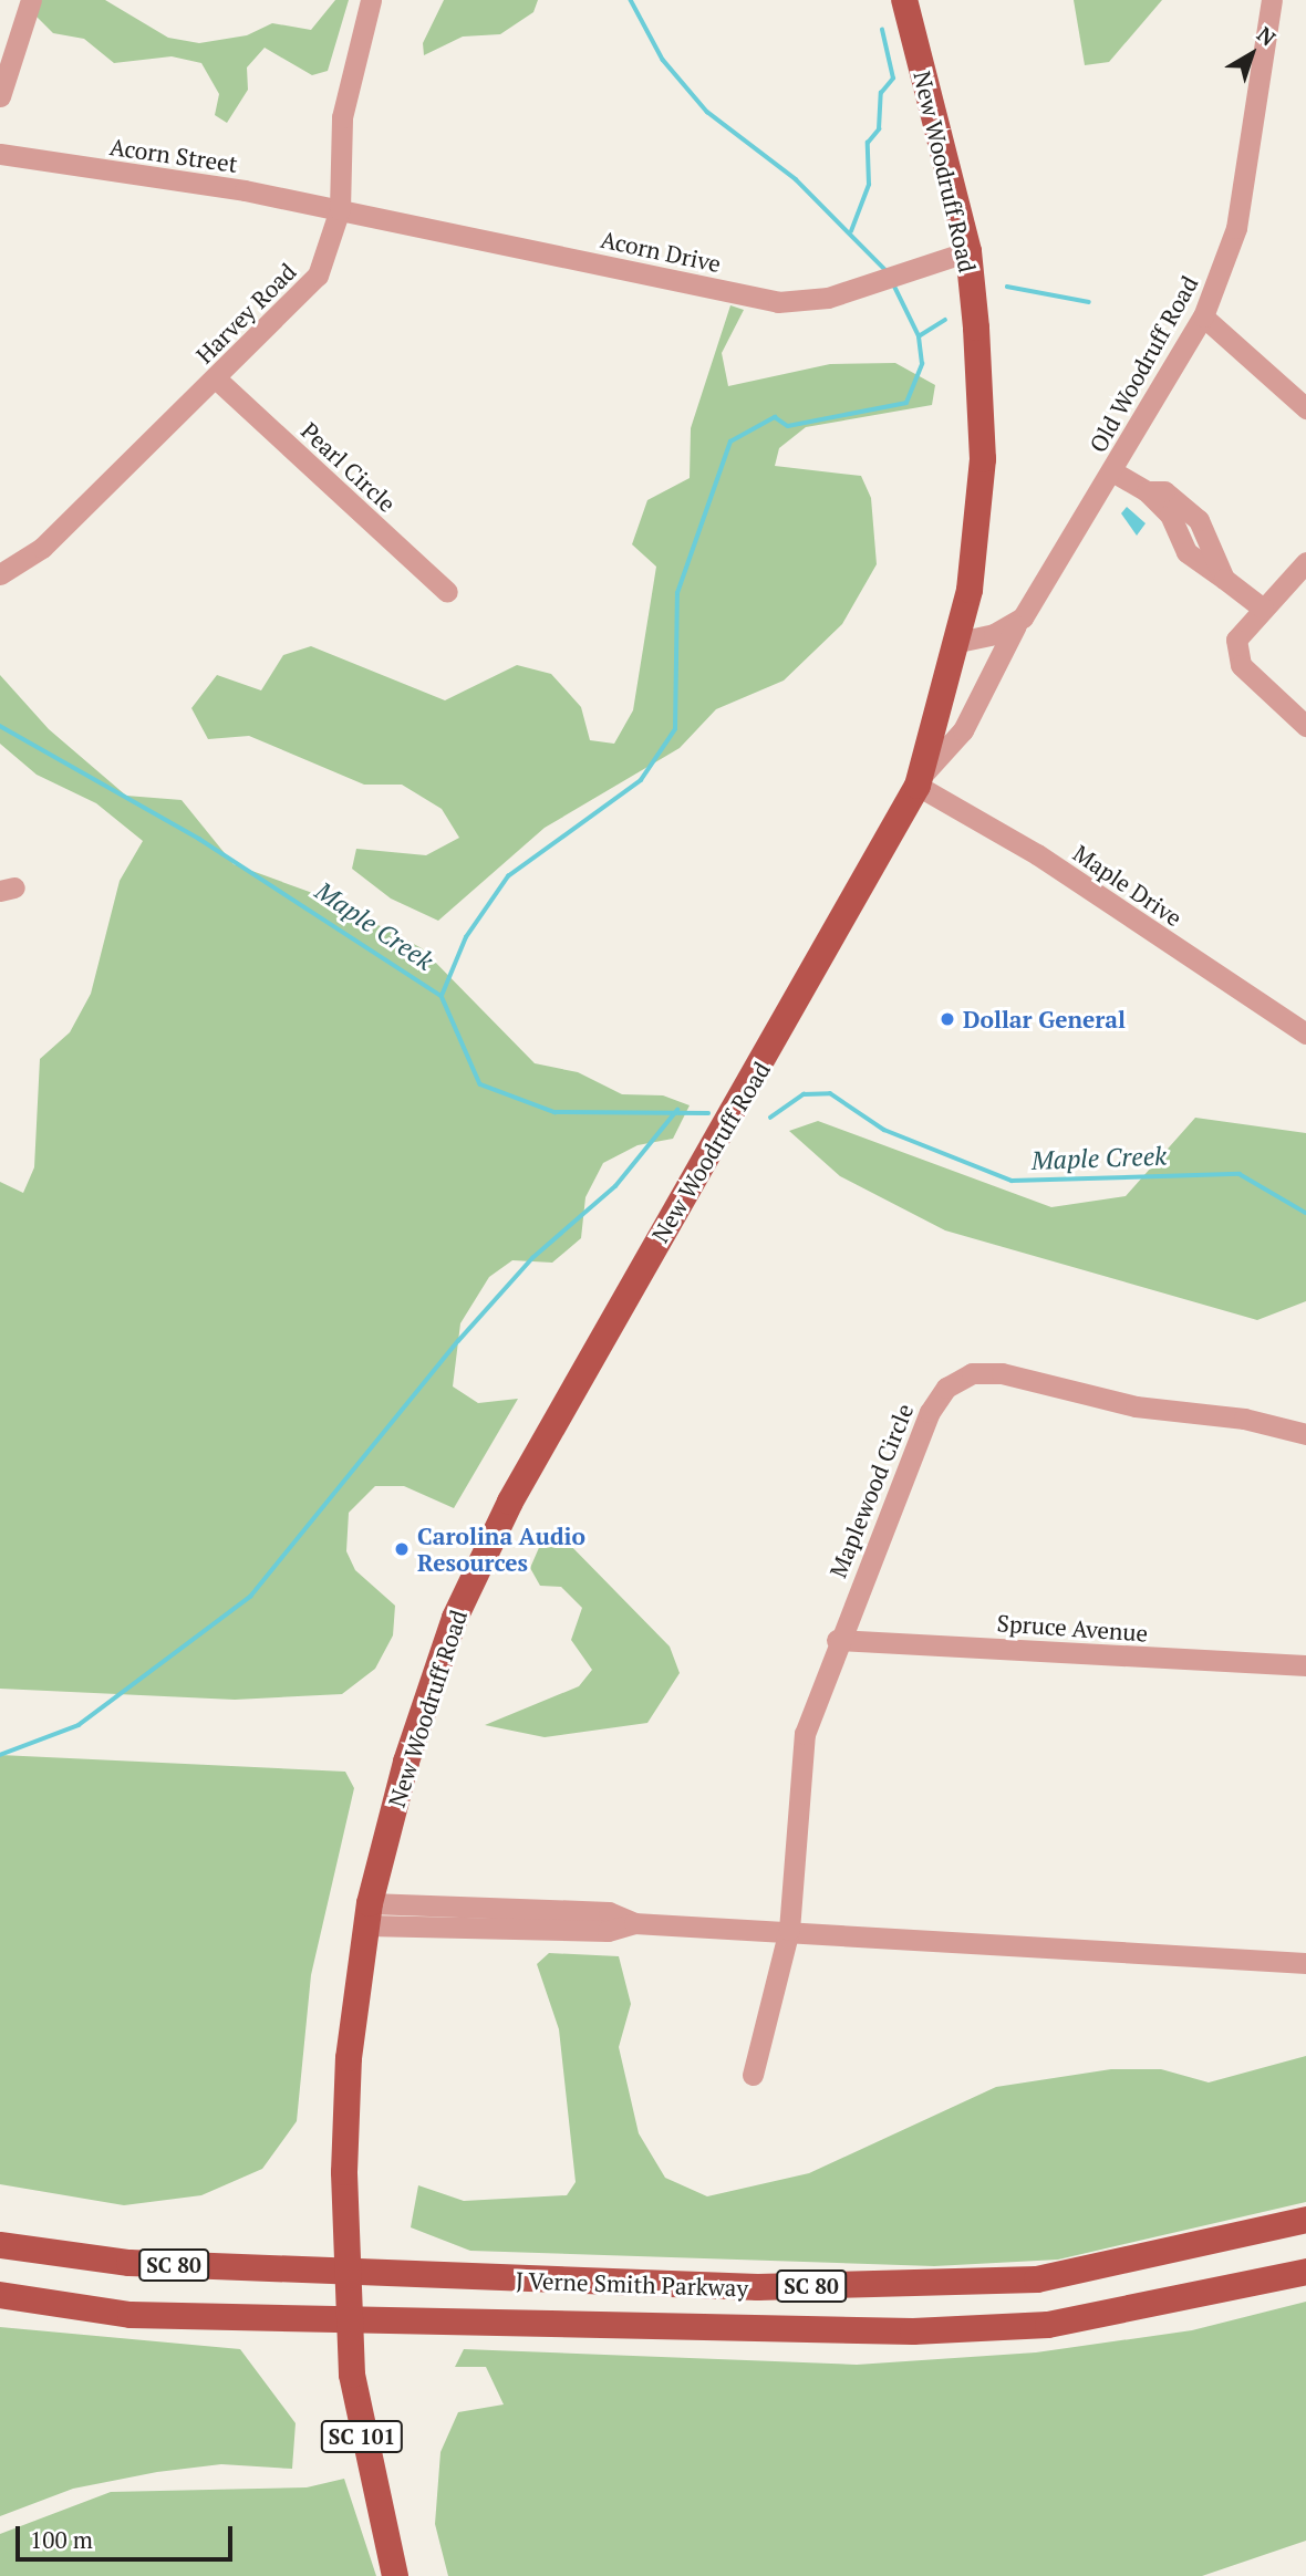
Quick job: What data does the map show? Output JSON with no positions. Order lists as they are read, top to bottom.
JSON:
{
  "streets": {
    "main road": [
      "New Woodruff Road",
      "SC 80",
      "J Verne Smith Parkway",
      "SC 101"
    ],
    "street": [
      "Acorn Street",
      "Acorn Drive",
      "Harvey Road",
      "Old Woodruff Road",
      "Pearl Circle",
      "Maple Drive",
      "Maplewood Circle",
      "Spruce Avenue"
    ]
  },
  "crossings": [
    ["Acorn Street", "Acorn Drive"],
    ["Acorn Street", "Harvey Road"],
    ["New Woodruff Road", "Acorn Drive"],
    ["New Woodruff Road", "Old Woodruff Road"],
    ["New Woodruff Road", "Maple Drive"],
    ["New Woodruff Road", "J Verne Smith Parkway"],
    ["New Woodruff Road", "SC 101"],
    ["Acorn Drive", "Harvey Road"],
    ["Harvey Road", "Pearl Circle"],
    ["Old Woodruff Road", "Maple Drive"],
    ["Maplewood Circle", "Spruce Avenue"],
    ["J Verne Smith Parkway", "SC 101"]
  ],
  "water": ["Maple Creek"],
  "places": ["Dollar General", "Carolina Audio Resources"],
  "scale_bar": "100 m",
  "north": "top right"
}
